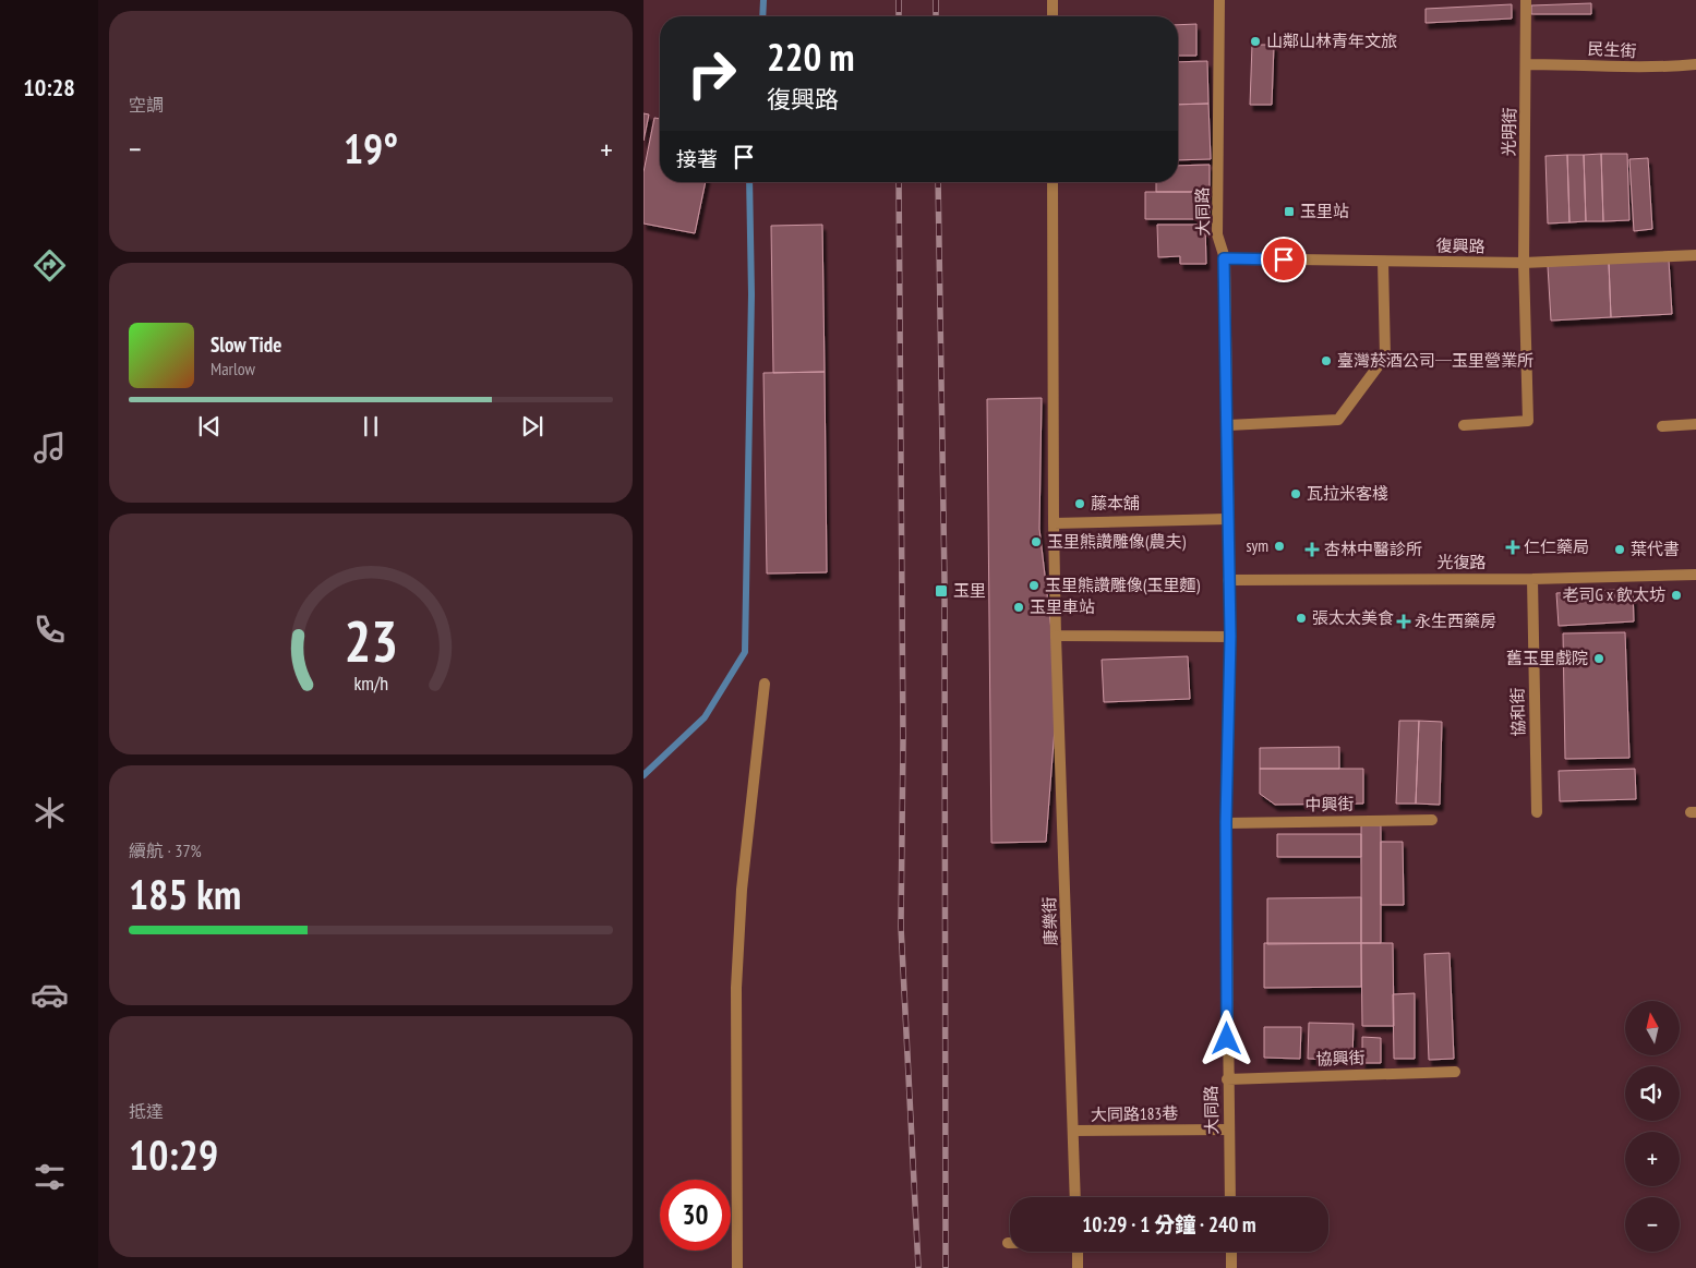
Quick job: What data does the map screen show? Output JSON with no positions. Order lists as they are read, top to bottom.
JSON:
{
  "streets": {
    "street": [
      "民生街",
      "光明街",
      "大同路",
      "復興路",
      "光復路",
      "協和街",
      "中興街",
      "康樂街",
      "協興街",
      "大同路183巷"
    ]
  },
  "crossings": [
    ["民生街", "光明街"],
    ["光明街", "復興路"],
    ["大同路", "復興路"],
    ["大同路", "光復路"],
    ["大同路", "中興街"],
    ["大同路", "協興街"],
    ["大同路", "大同路183巷"],
    ["光復路", "協和街"],
    ["康樂街", "大同路183巷"]
  ],
  "places": {
    "other": [
      "山鄰山林青年文旅",
      "臺灣菸酒公司─玉里營業所",
      "瓦拉米客棧",
      "藤本舖",
      "玉里熊讚雕像(農夫)",
      "sym",
      "葉代書",
      "玉里熊讚雕像(玉里麵)",
      "老司G x 飲太坊",
      "玉里車站",
      "張太太美食",
      "舊玉里戲院"
    ],
    "transit": ["玉里站", "玉里"],
    "health": ["仁仁藥局", "杏林中醫診所", "永生西藥房"]
  },
  "north": "top",
  "page": {
    "tabs": "10:28",
    "tile": [
      "空調",
      ["續航 · 37%", "185 km"],
      ["抵達", "10:29"]
    ],
    "turn": ["220 m", "復興路"],
    "heat": ["−", "19°", "+"],
    "then": "接著",
    "song": ["Slow Tide", "Marlow"],
    "map_buttons": ["+", "−"],
    "limit": "30",
    "trip": "10:29 · 1 分鐘 · 240 m",
    "gauge": ["23", "km/h"]
  }
}
